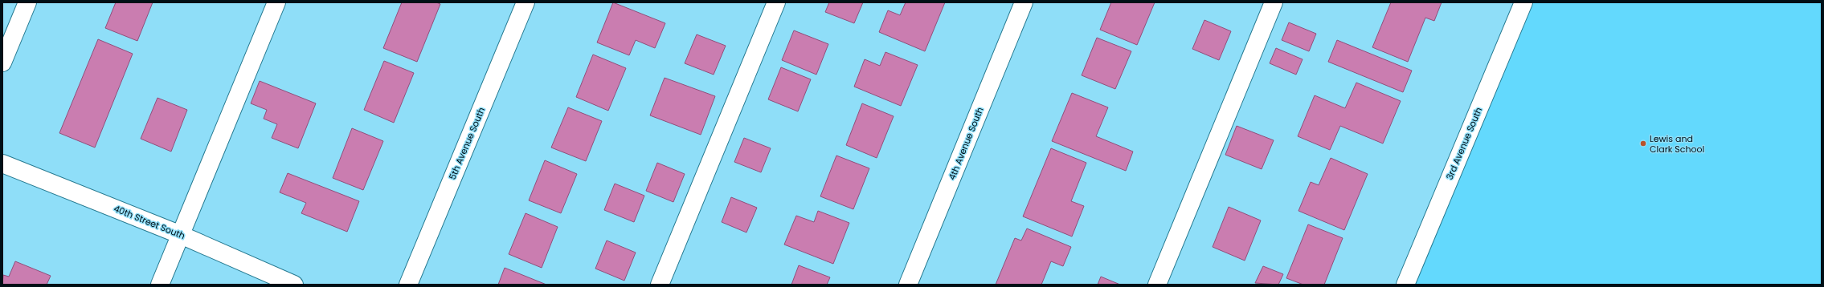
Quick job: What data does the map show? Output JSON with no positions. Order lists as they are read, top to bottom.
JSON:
{
  "streets": {
    "street": [
      "5th Avenue South",
      "4th Avenue South",
      "3rd Avenue South",
      "40th Street South"
    ]
  },
  "places": ["Lewis and Clark School"]
}
